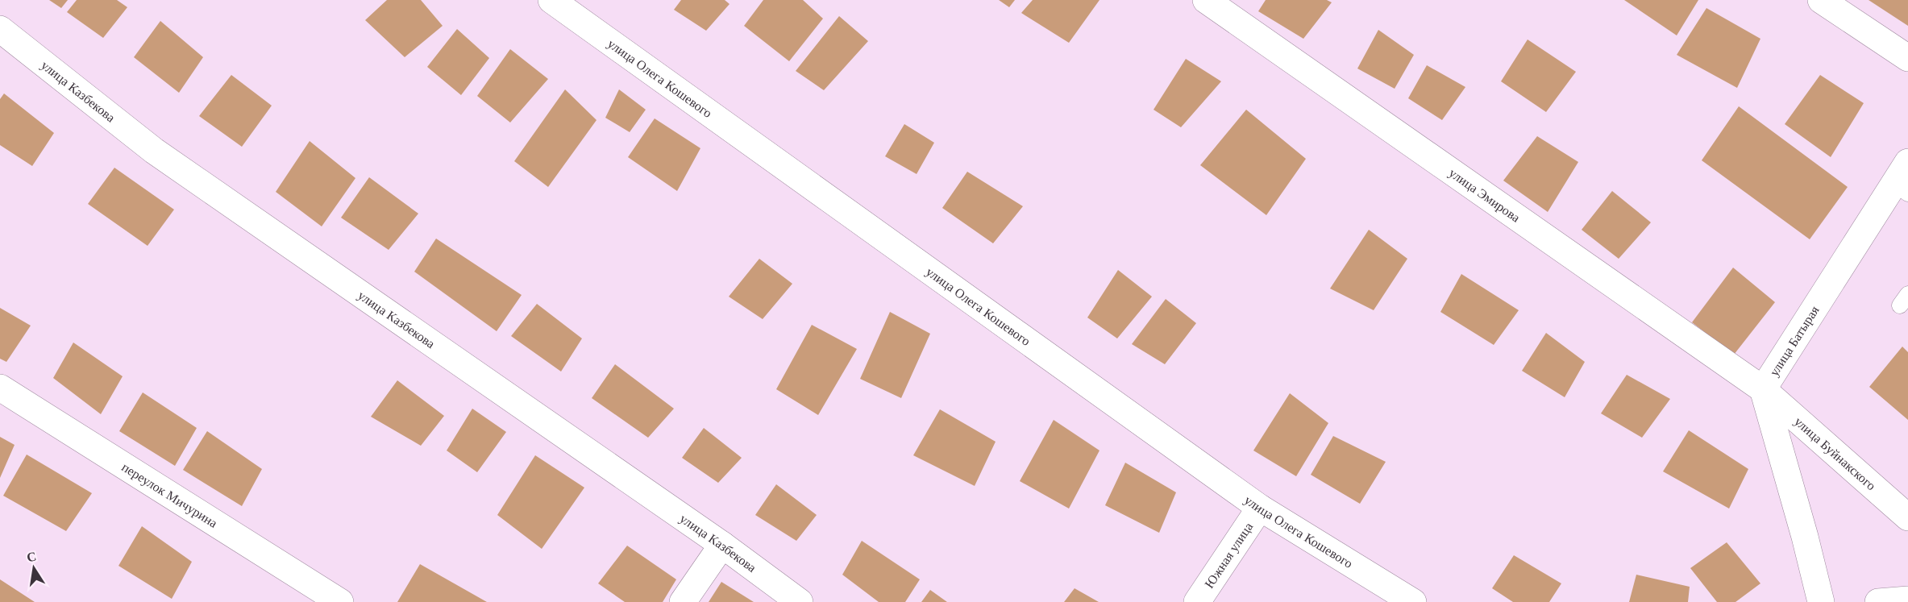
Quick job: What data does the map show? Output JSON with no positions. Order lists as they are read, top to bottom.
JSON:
{
  "streets": {
    "street": [
      "улица Олега Кошевого",
      "улица Казбекова",
      "улица Эмирова",
      "улица Батырая",
      "улица Буйнакского",
      "переулок Мичурина",
      "Южная улица"
    ]
  },
  "crossings": [
    ["улица Олега Кошевого", "Южная улица"],
    ["улица Эмирова", "улица Батырая"],
    ["улица Эмирова", "улица Буйнакского"],
    ["улица Батырая", "улица Буйнакского"]
  ],
  "north": "top"
}
